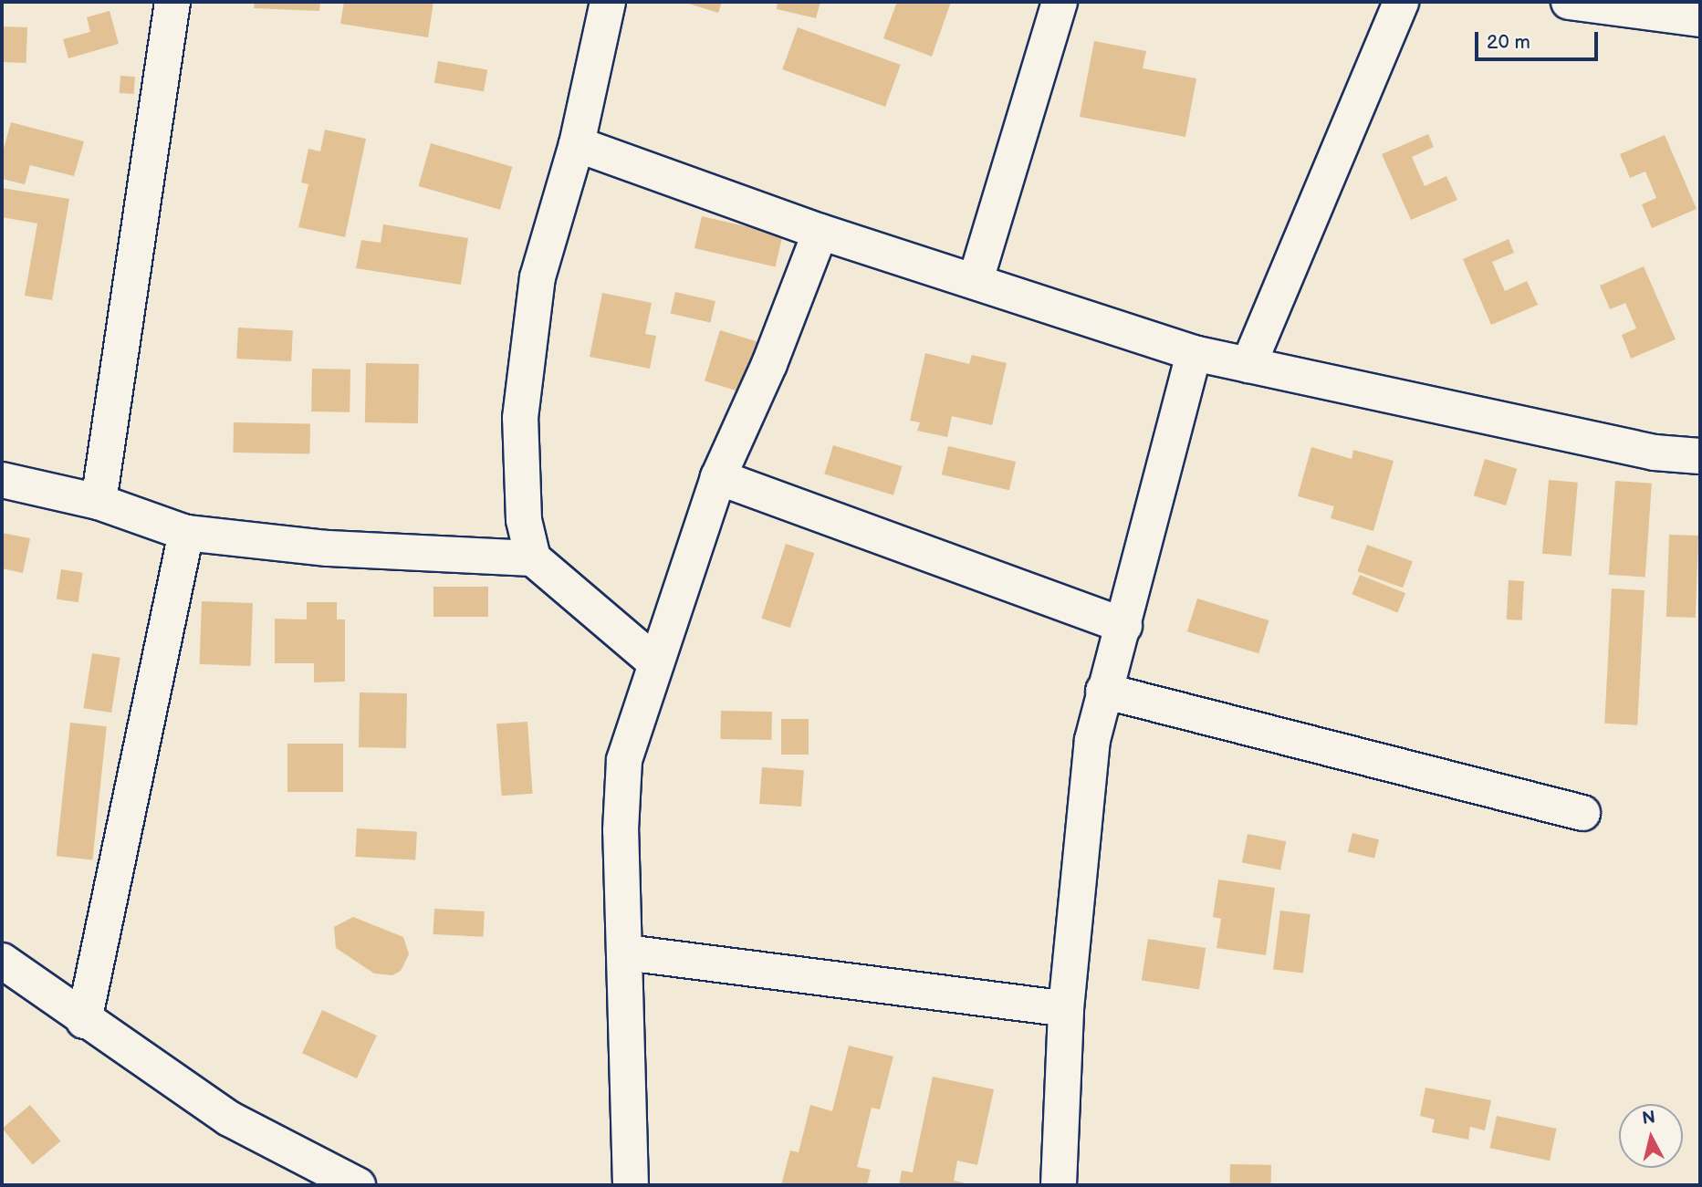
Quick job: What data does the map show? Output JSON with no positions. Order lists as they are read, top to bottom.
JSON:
{
  "scale_bar": "20 m",
  "north": "top"
}
